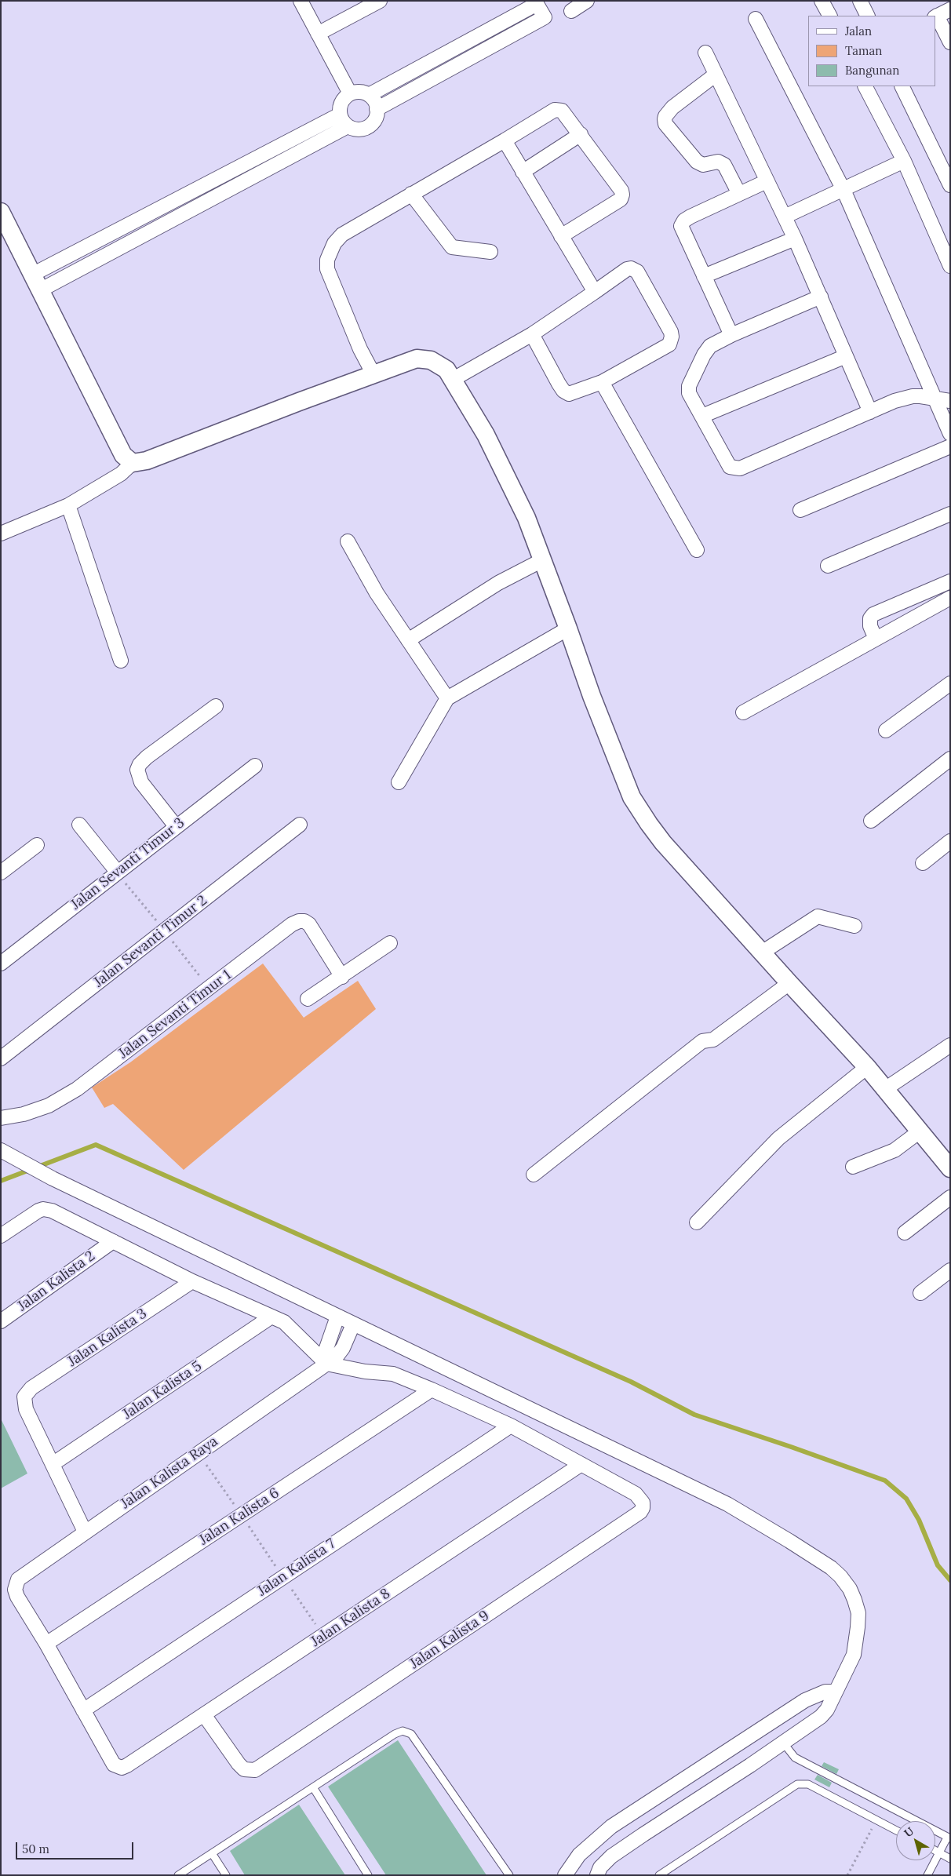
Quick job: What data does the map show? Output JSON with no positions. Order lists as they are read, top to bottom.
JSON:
{
  "streets": {
    "street": [
      "Jalan Sevanti Timur 3",
      "Jalan Sevanti Timur 2",
      "Jalan Sevanti Timur 1",
      "Jalan Kalista 2",
      "Jalan Kalista 3",
      "Jalan Kalista 5",
      "Jalan Kalista Raya",
      "Jalan Kalista 6",
      "Jalan Kalista 7",
      "Jalan Kalista 8",
      "Jalan Kalista 9"
    ]
  },
  "crossings": [
    ["Jalan Kalista 3", "Jalan Kalista 5"],
    ["Jalan Kalista Raya", "Jalan Kalista 6"],
    ["Jalan Kalista 7", "Jalan Kalista 8"],
    ["Jalan Kalista 8", "Jalan Kalista 9"]
  ],
  "legend": ["Jalan", "Taman", "Bangunan"],
  "scale_bar": "50 m",
  "north": "top left"
}
